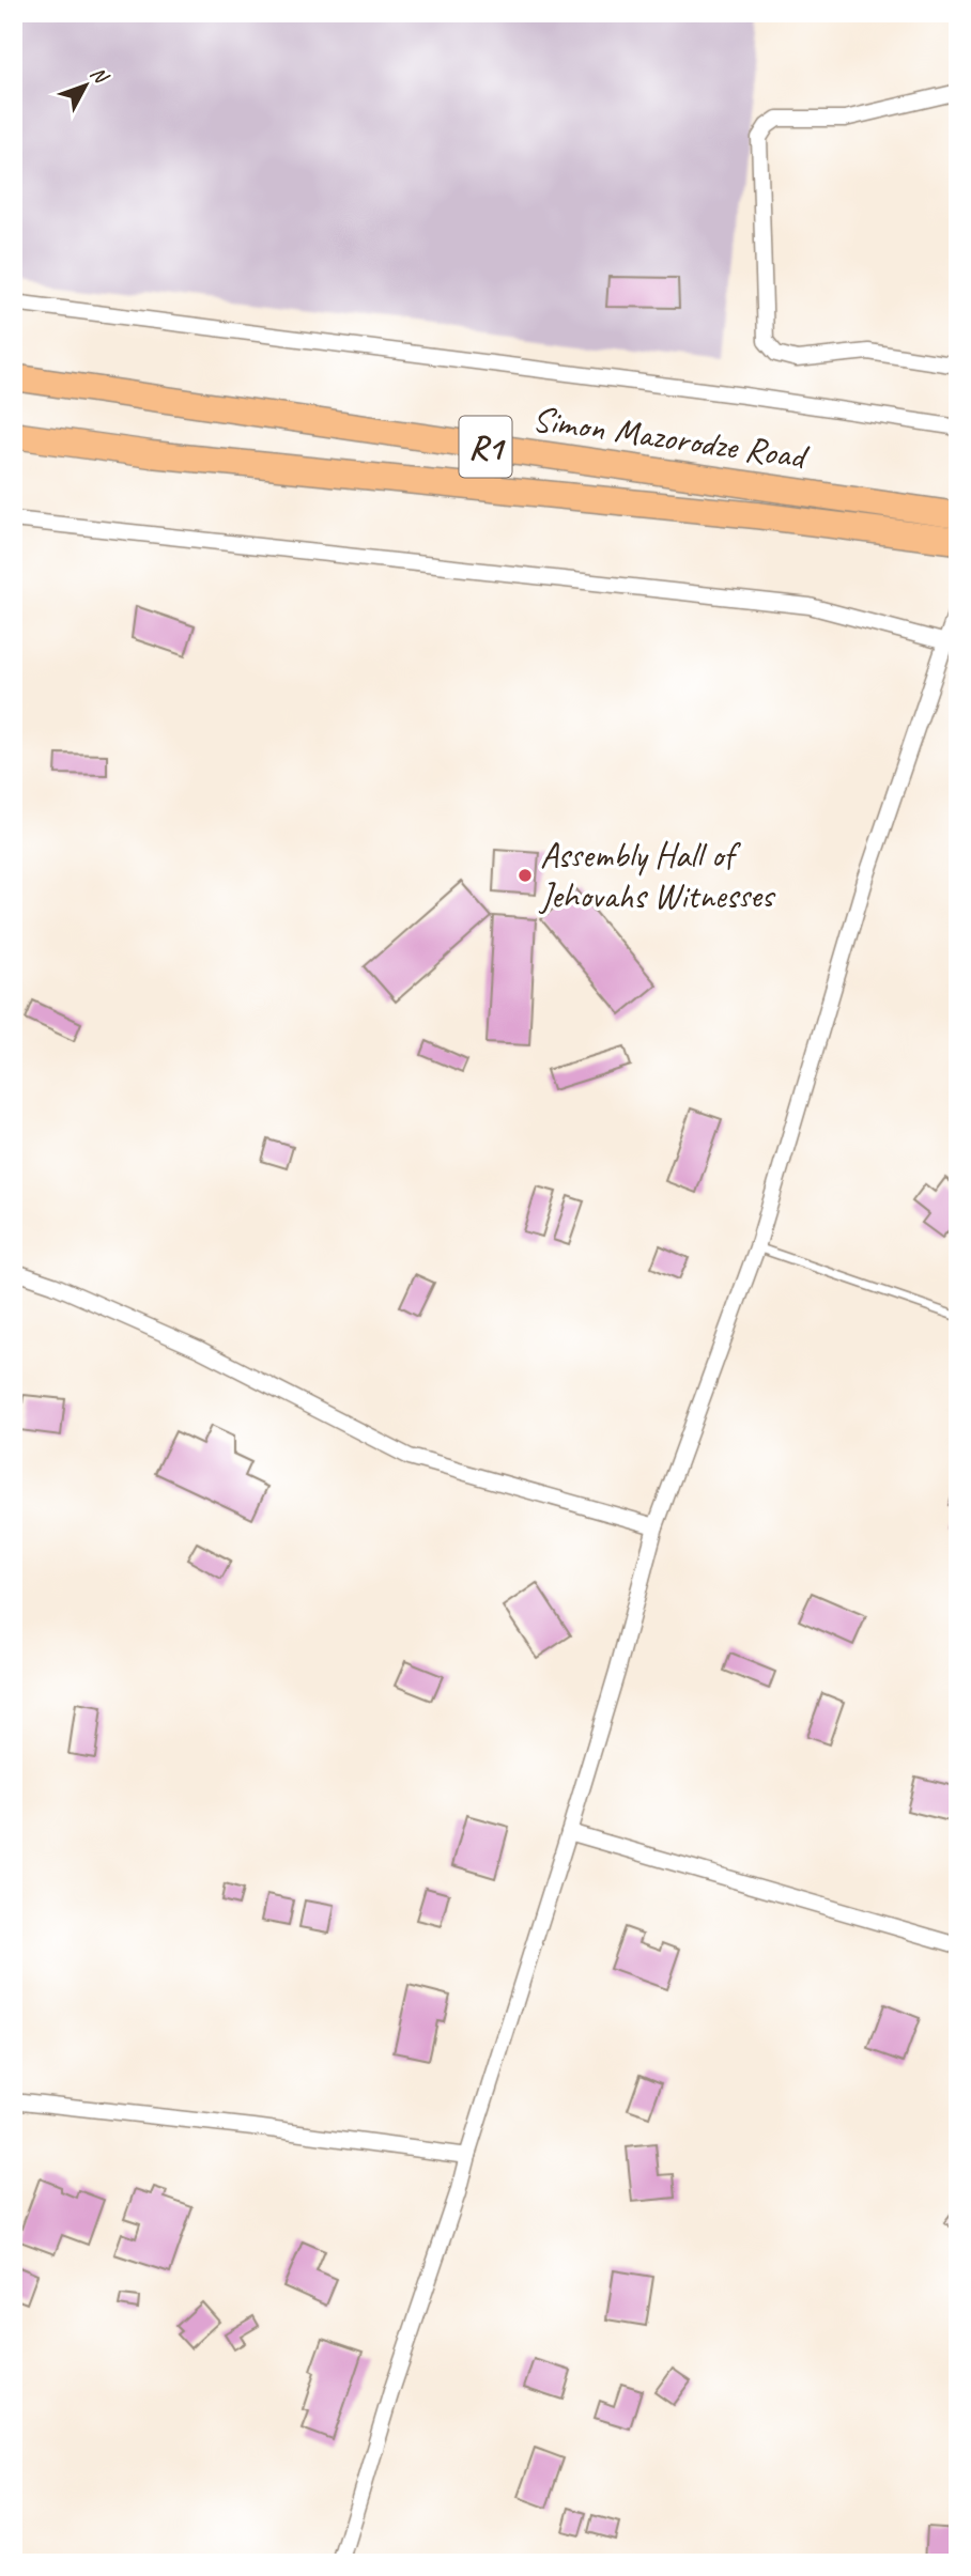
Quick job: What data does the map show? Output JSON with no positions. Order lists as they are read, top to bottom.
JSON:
{
  "streets": {
    "highway": ["Simon Mazorodze Road", "R1"]
  },
  "places": ["Assembly Hall of Jehovahs Witnesses"],
  "north": "top right"
}
